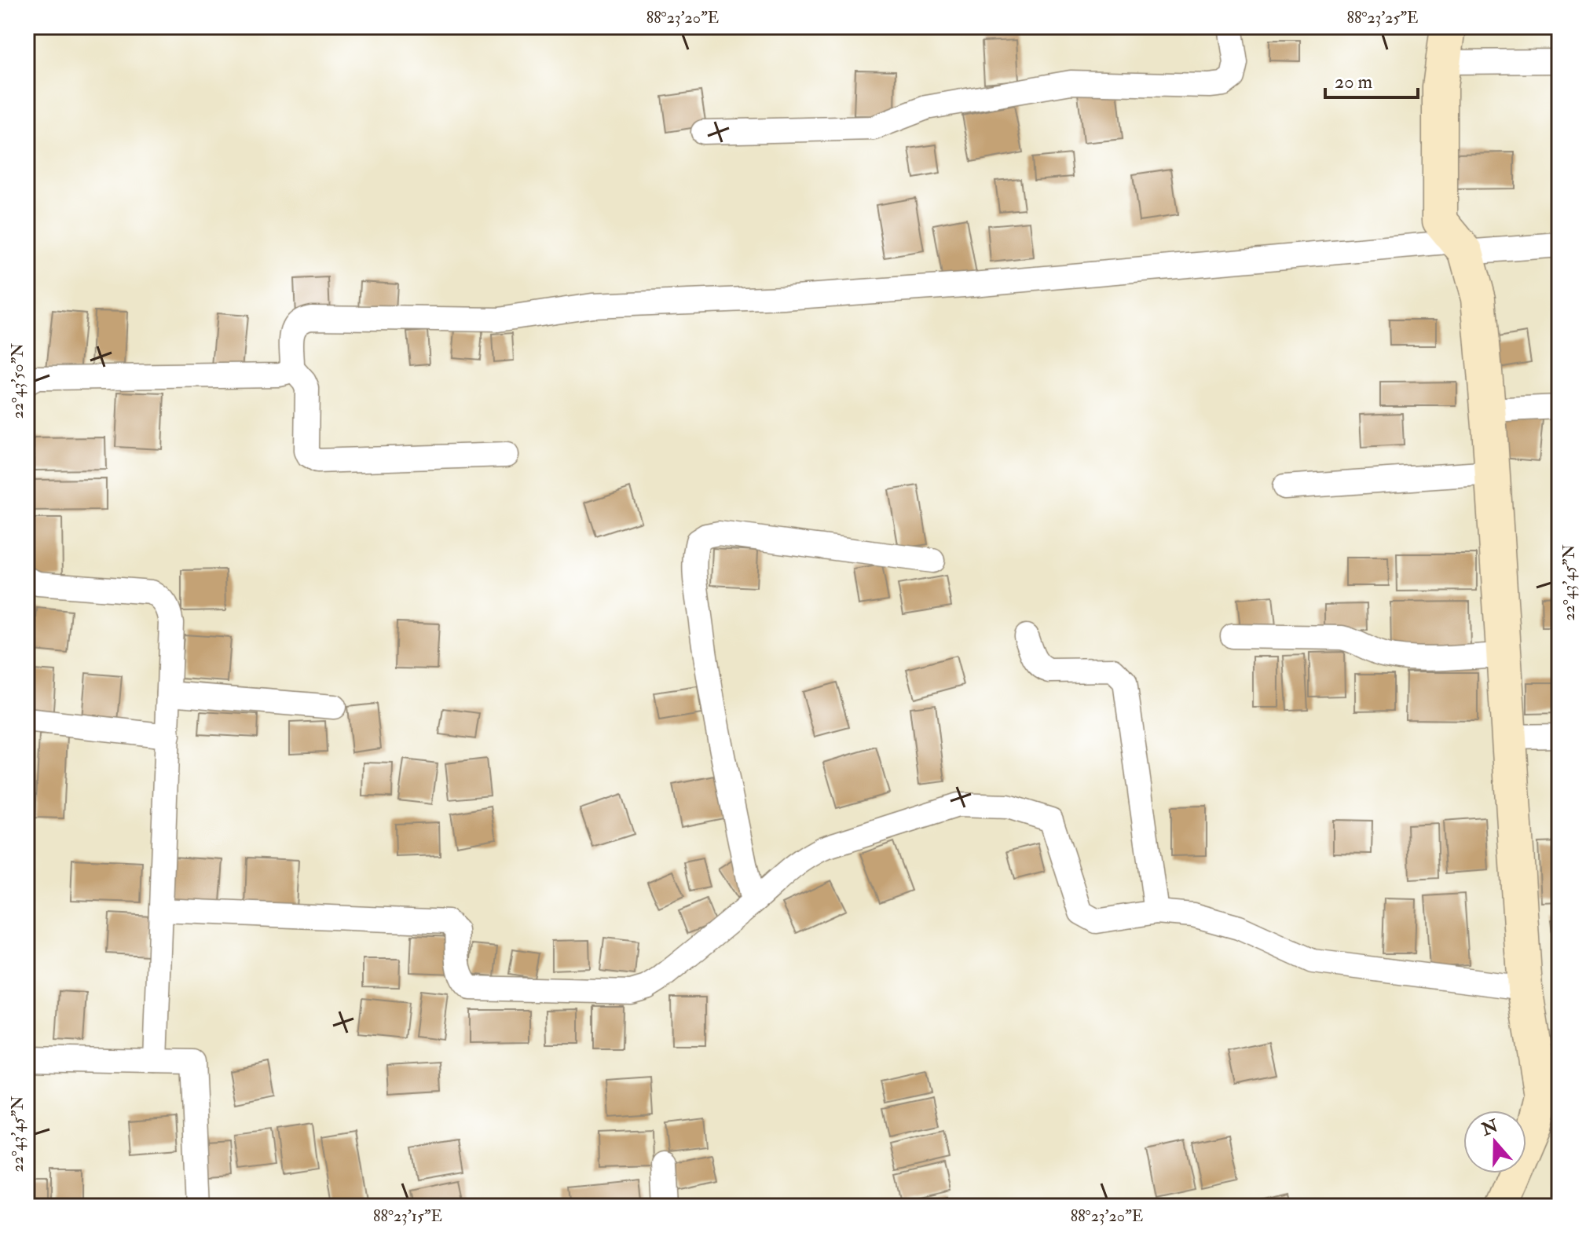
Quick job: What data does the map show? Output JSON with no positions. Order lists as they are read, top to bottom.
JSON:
{
  "scale_bar": "20 m",
  "north": "top",
  "coordinates": [
    "88°23'20\"E",
    "88°23'25\"E",
    "22°43'50\"N",
    "22°43'45\"N",
    "88°23'15\"E"
  ]
}
